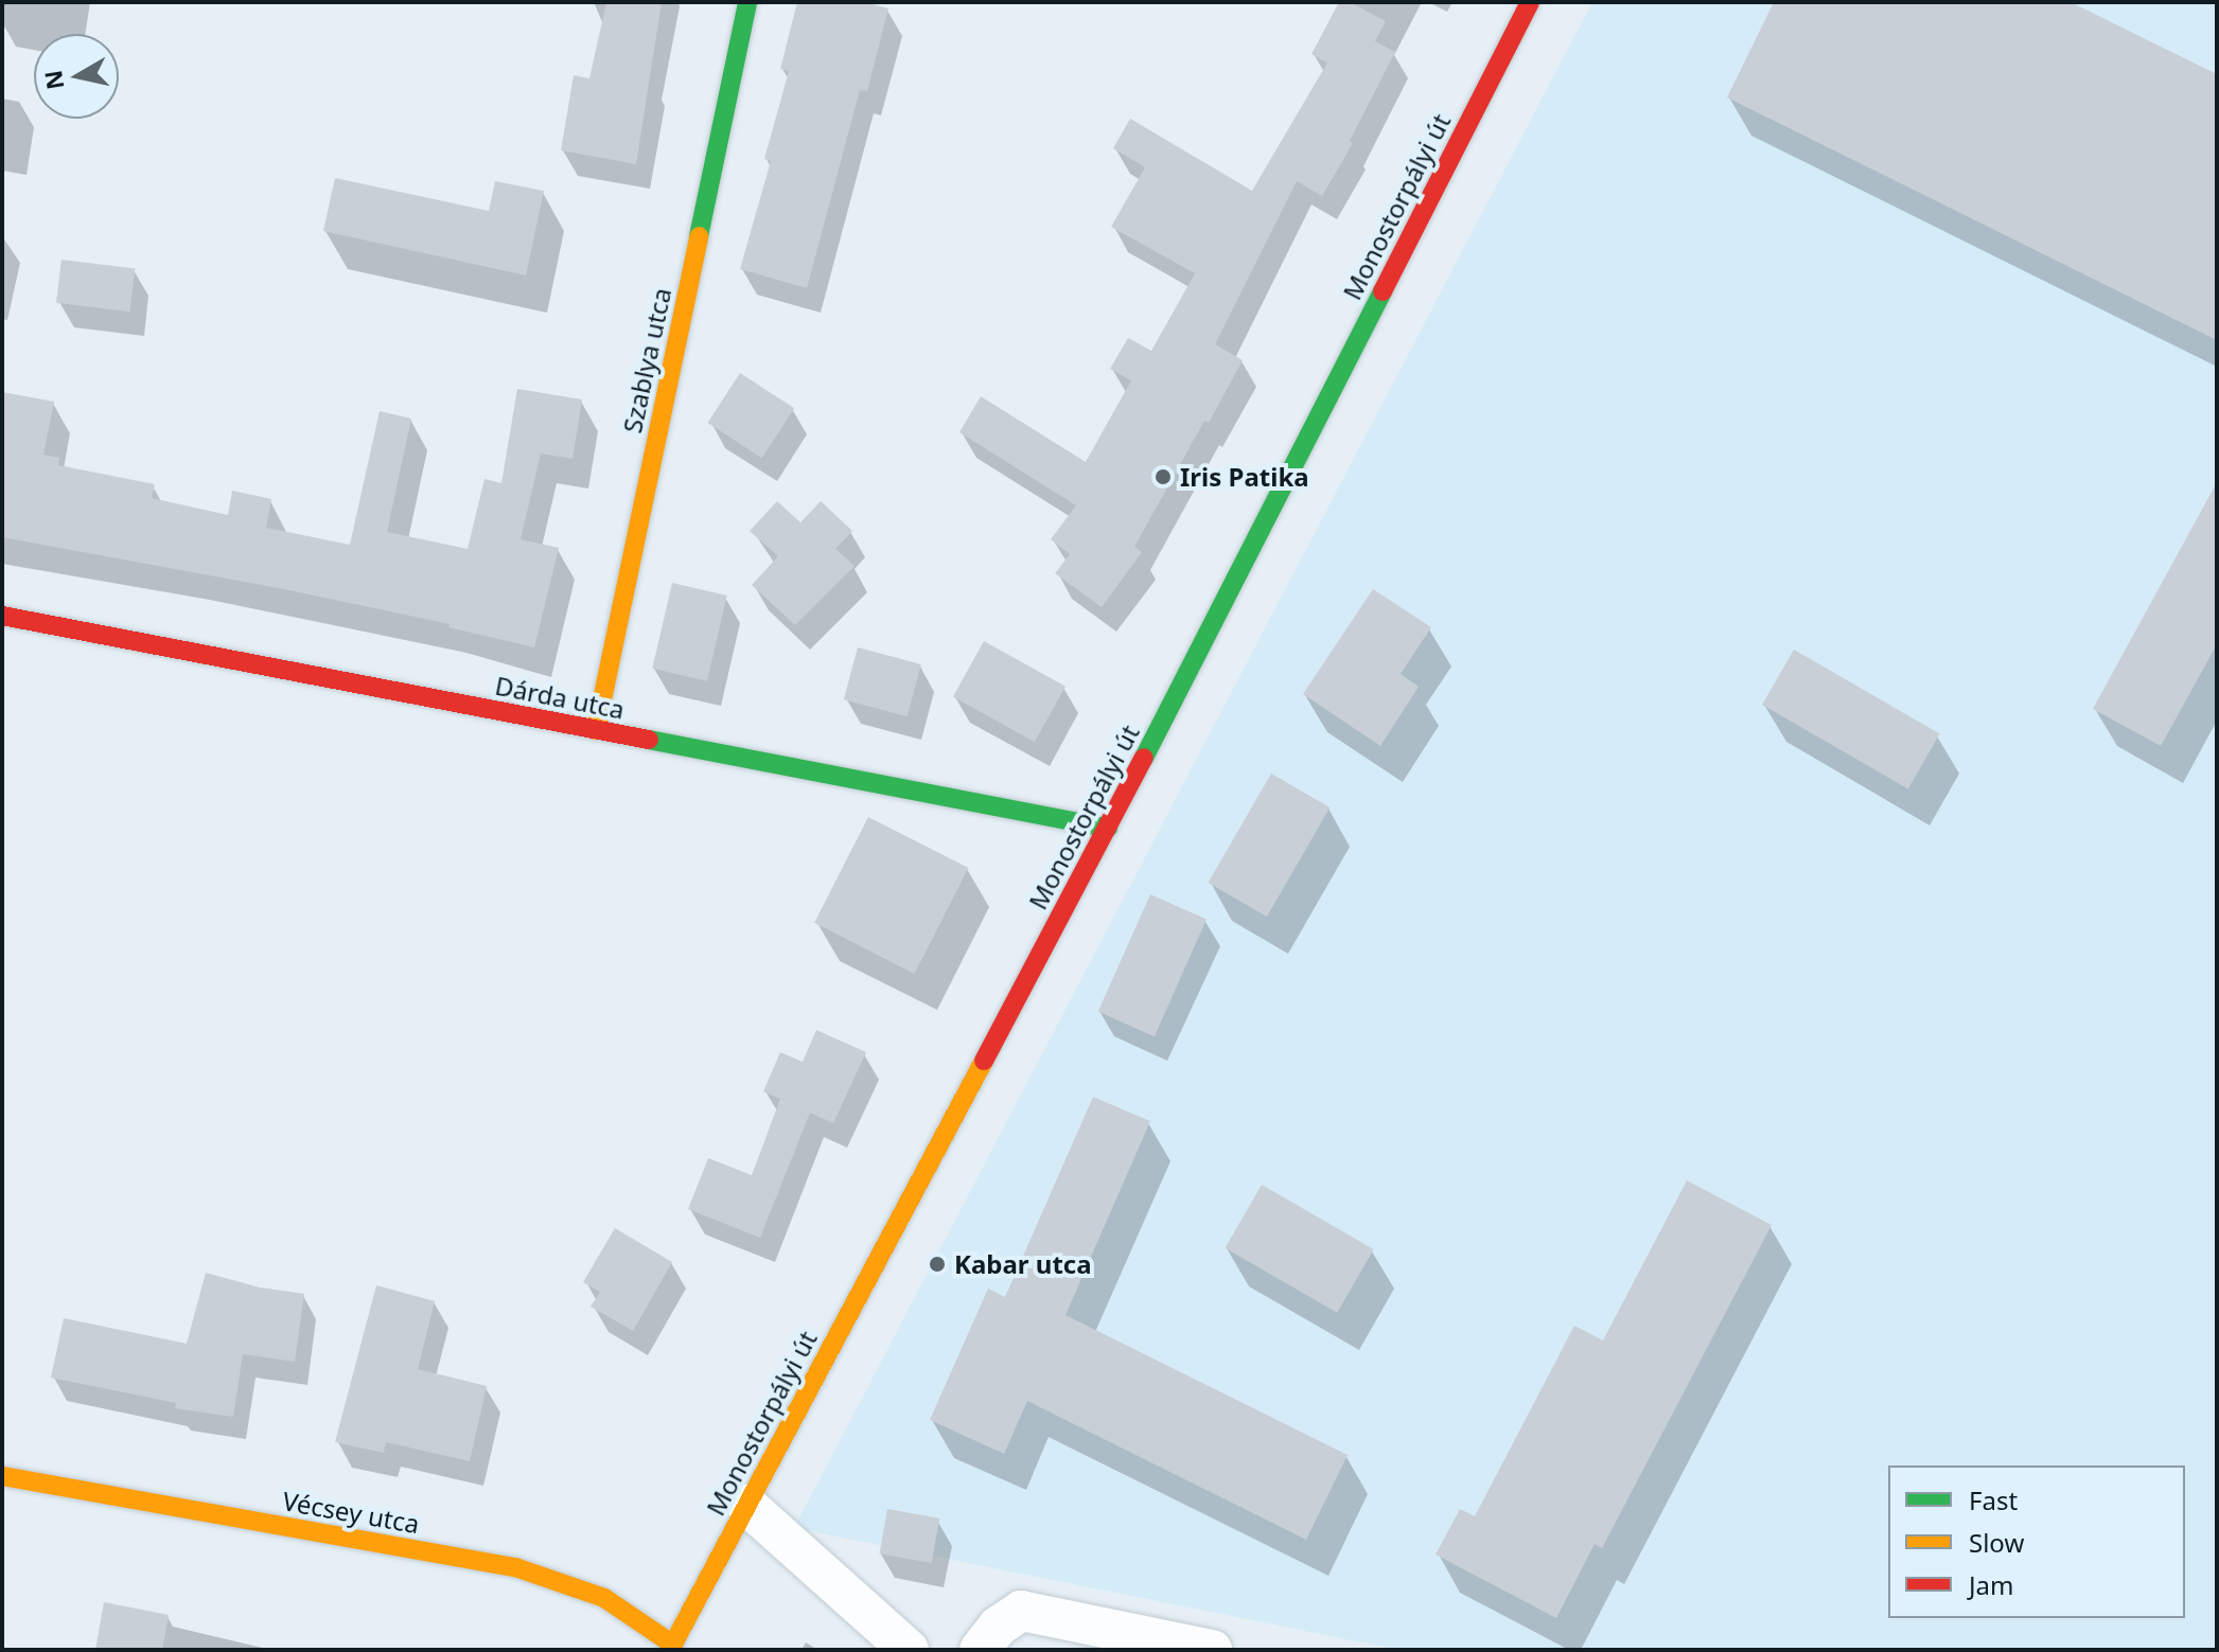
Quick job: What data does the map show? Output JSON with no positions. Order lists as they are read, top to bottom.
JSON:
{
  "streets": {
    "street": [
      "Monostorpályi út",
      "Szablya utca",
      "Dárda utca",
      "Vécsey utca"
    ]
  },
  "crossings": [
    ["Monostorpályi út", "Dárda utca"],
    ["Monostorpályi út", "Vécsey utca"],
    ["Szablya utca", "Dárda utca"]
  ],
  "places": ["Iris Patika", "Kabar utca"],
  "legend": ["Fast", "Slow", "Jam"],
  "north": "left"
}
